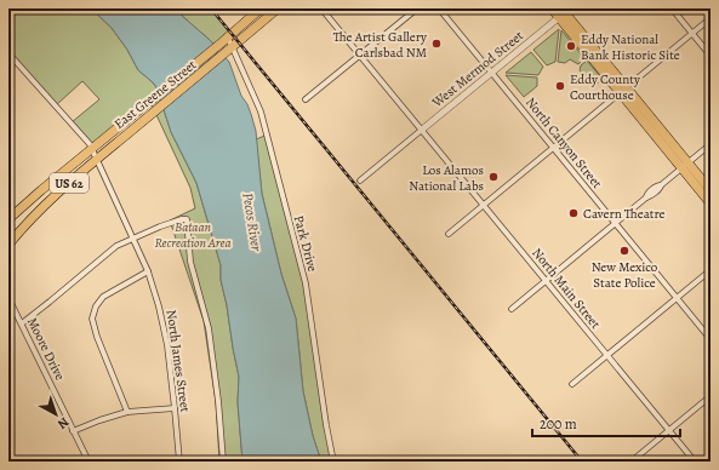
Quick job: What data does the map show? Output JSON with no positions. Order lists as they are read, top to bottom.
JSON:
{
  "streets": {
    "highway": ["East Greene Street", "US 62"],
    "street": [
      "West Mermod Street",
      "North Canyon Street",
      "Park Drive",
      "North Main Street",
      "Moore Drive",
      "North James Street"
    ]
  },
  "crossings": [
    ["West Mermod Street", "North Canyon Street"],
    ["West Mermod Street", "North Main Street"],
    ["East Greene Street", "Park Drive"],
    ["East Greene Street", "North James Street"]
  ],
  "water": ["Pecos River"],
  "parks": ["Bataan Recreation Area"],
  "places": [
    "The Artist Gallery Carlsbad NM",
    "Eddy National Bank Historic Site",
    "Eddy County Courthouse",
    "Los Alamos National Labs",
    "Cavern Theatre",
    "New Mexico State Police"
  ],
  "scale_bar": "200 m",
  "north": "bottom right"
}
